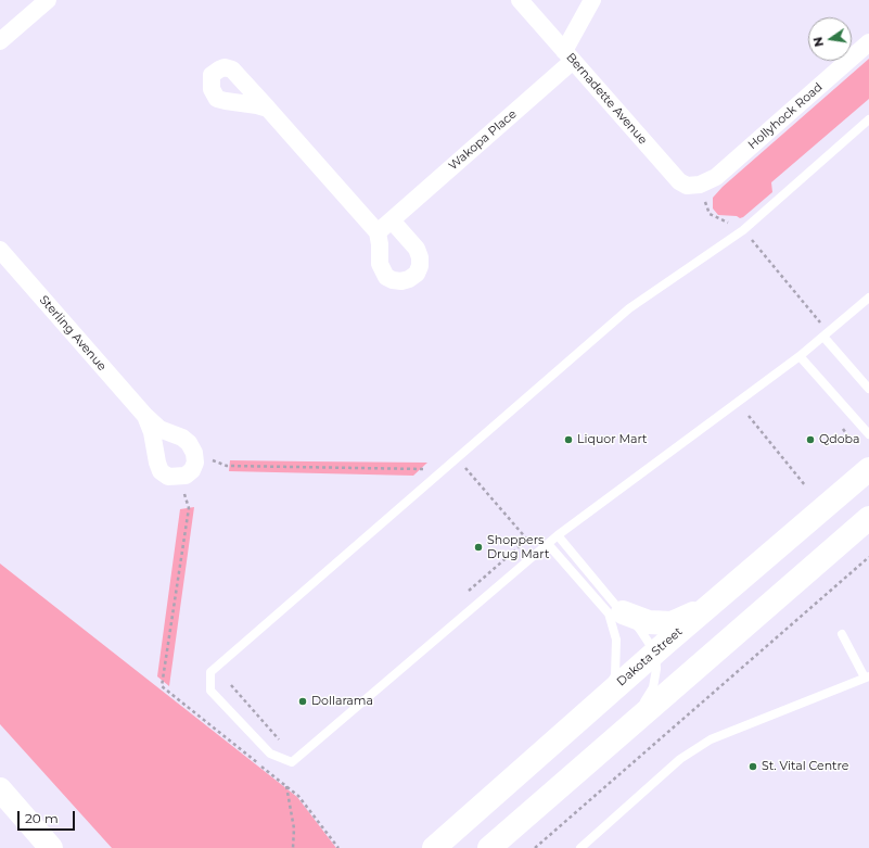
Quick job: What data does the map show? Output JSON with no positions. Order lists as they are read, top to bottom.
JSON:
{
  "streets": {
    "main road": ["Dakota Street"],
    "street": [
      "Bernadette Avenue",
      "Hollyhock Road",
      "Wakopa Place",
      "Sterling Avenue"
    ]
  },
  "crossings": [
    ["Bernadette Avenue", "Hollyhock Road"],
    ["Bernadette Avenue", "Wakopa Place"]
  ],
  "places": [
    "Liquor Mart",
    "Qdoba",
    "Shoppers Drug Mart",
    "Dollarama",
    "St. Vital Centre"
  ],
  "scale_bar": "20 m",
  "north": "left"
}
